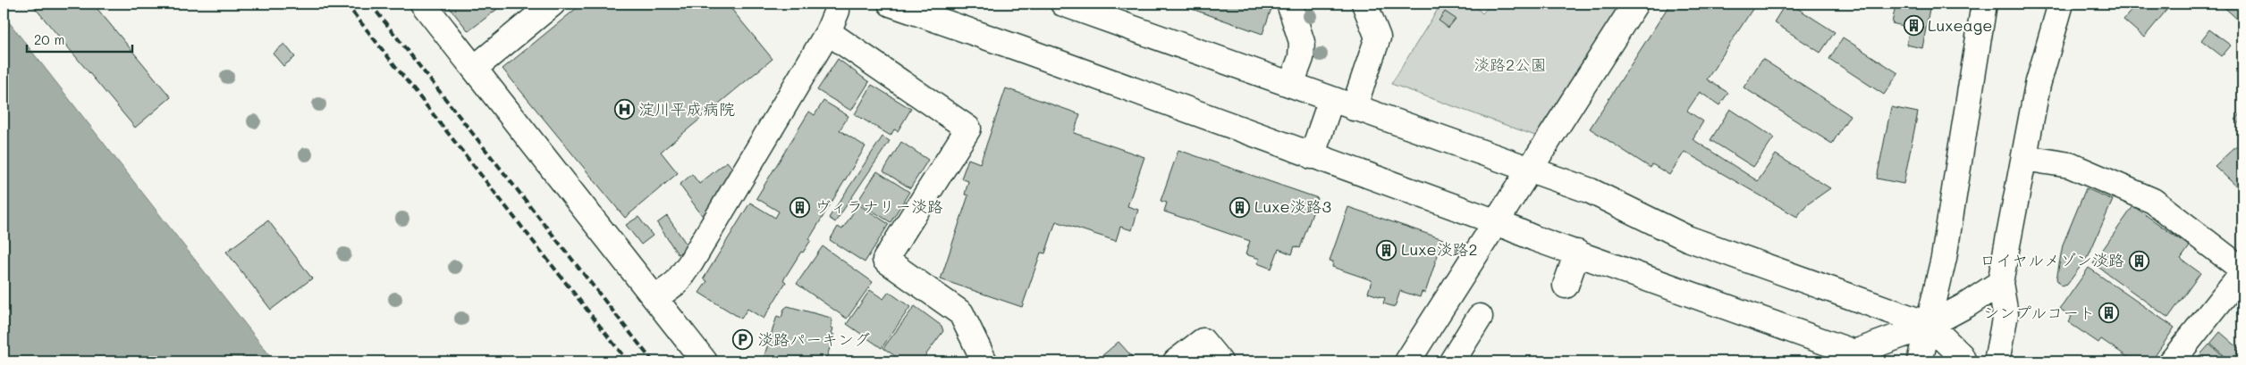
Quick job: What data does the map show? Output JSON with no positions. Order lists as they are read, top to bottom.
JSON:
{
  "parks": ["淡路2公園"],
  "places": {
    "building": [
      "Luxeage",
      "ヴィラナリー淡路",
      "Luxe淡路3",
      "Luxe淡路2",
      "ロイヤルメゾン淡路",
      "シンプルコート"
    ],
    "hospital": ["淀川平成病院"],
    "parking": ["淡路パーキング"]
  },
  "scale_bar": "20 m"
}
